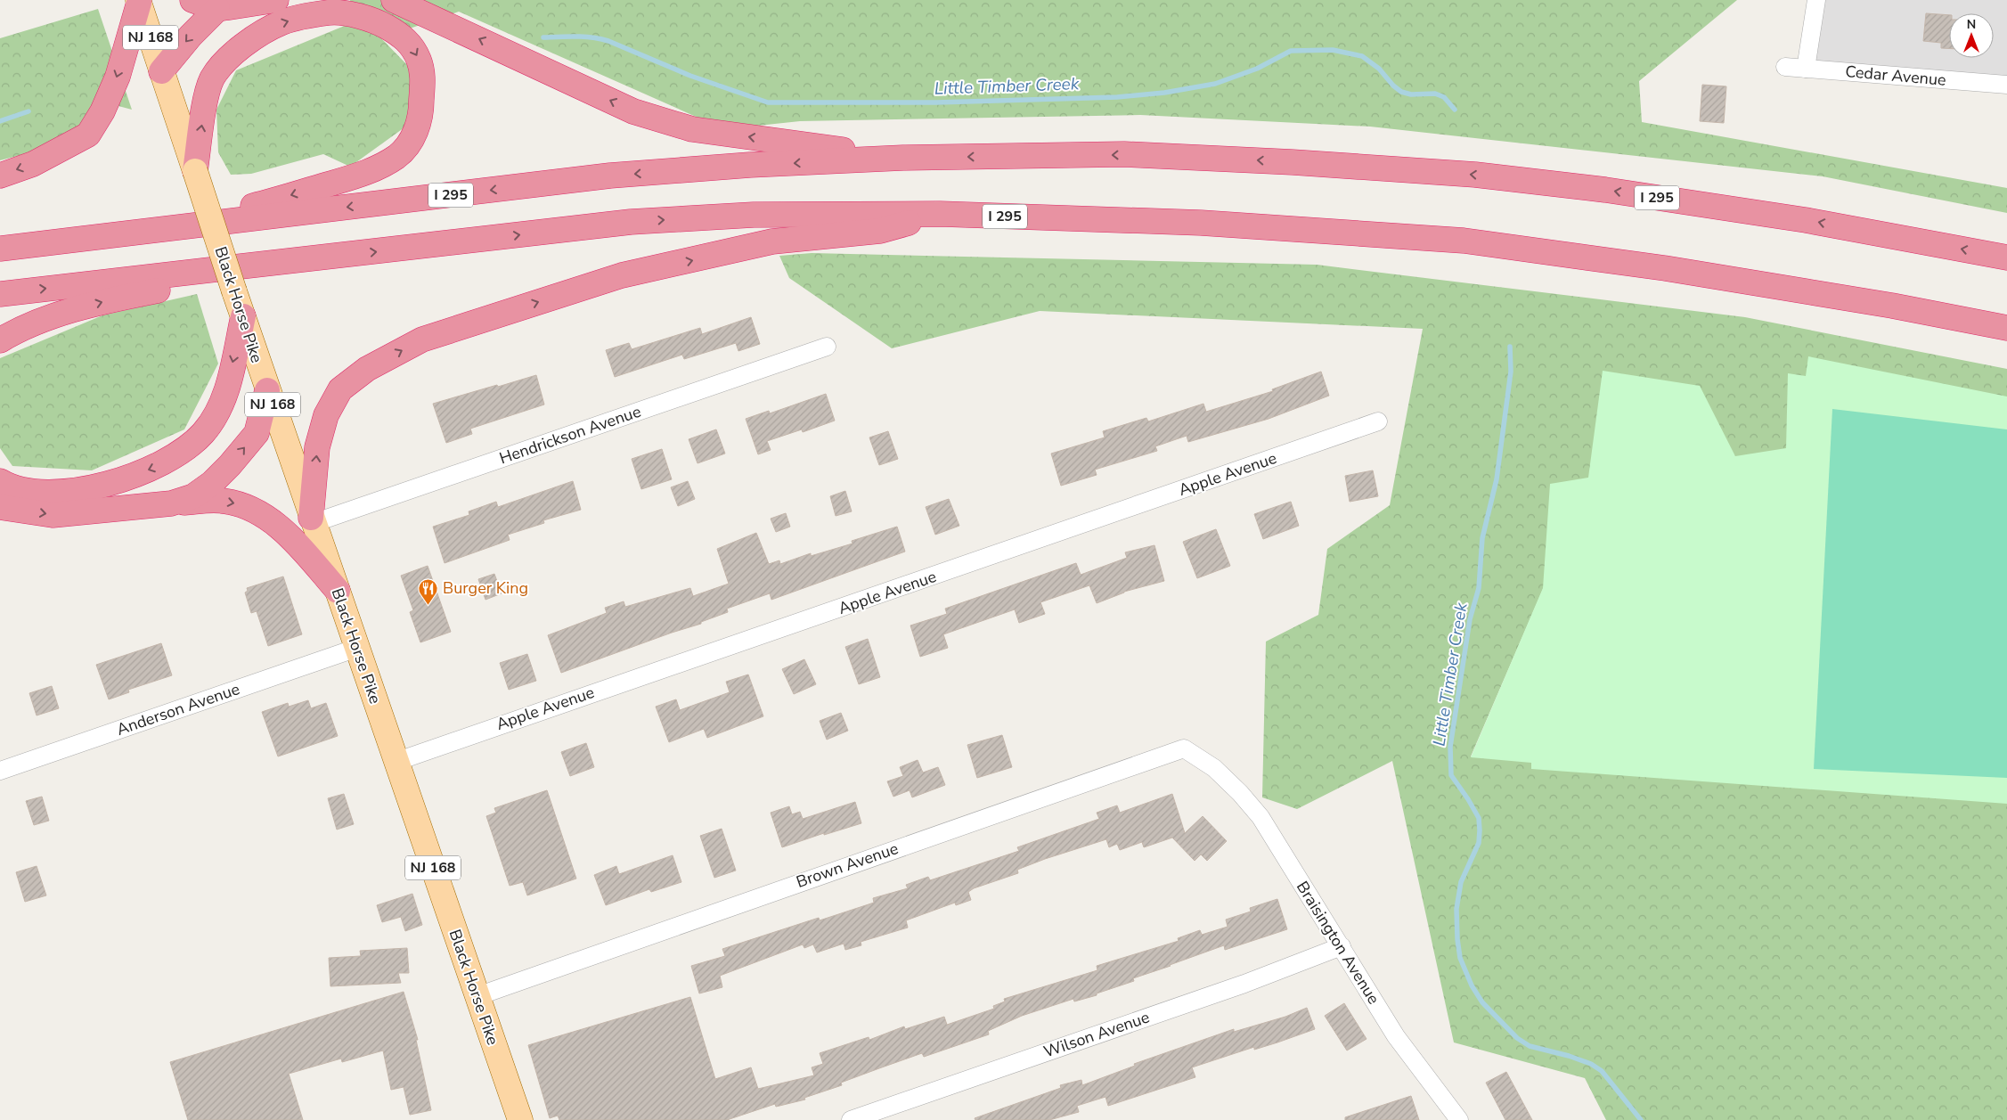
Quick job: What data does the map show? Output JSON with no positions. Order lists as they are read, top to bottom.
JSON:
{
  "streets": {
    "highway": ["I 295"],
    "main road": ["NJ 168", "Black Horse Pike"],
    "street": [
      "Cedar Avenue",
      "Hendrickson Avenue",
      "Apple Avenue",
      "Anderson Avenue",
      "Brown Avenue",
      "Braisington Avenue",
      "Wilson Avenue"
    ]
  },
  "crossings": [
    ["NJ 168", "Black Horse Pike"],
    ["Black Horse Pike", "Hendrickson Avenue"],
    ["Black Horse Pike", "Apple Avenue"],
    ["Black Horse Pike", "Anderson Avenue"],
    ["Black Horse Pike", "Brown Avenue"],
    ["Brown Avenue", "Braisington Avenue"],
    ["Braisington Avenue", "Wilson Avenue"]
  ],
  "water": ["Little Timber Creek"],
  "places": {
    "restaurant": ["Burger King"]
  },
  "north": "top"
}
